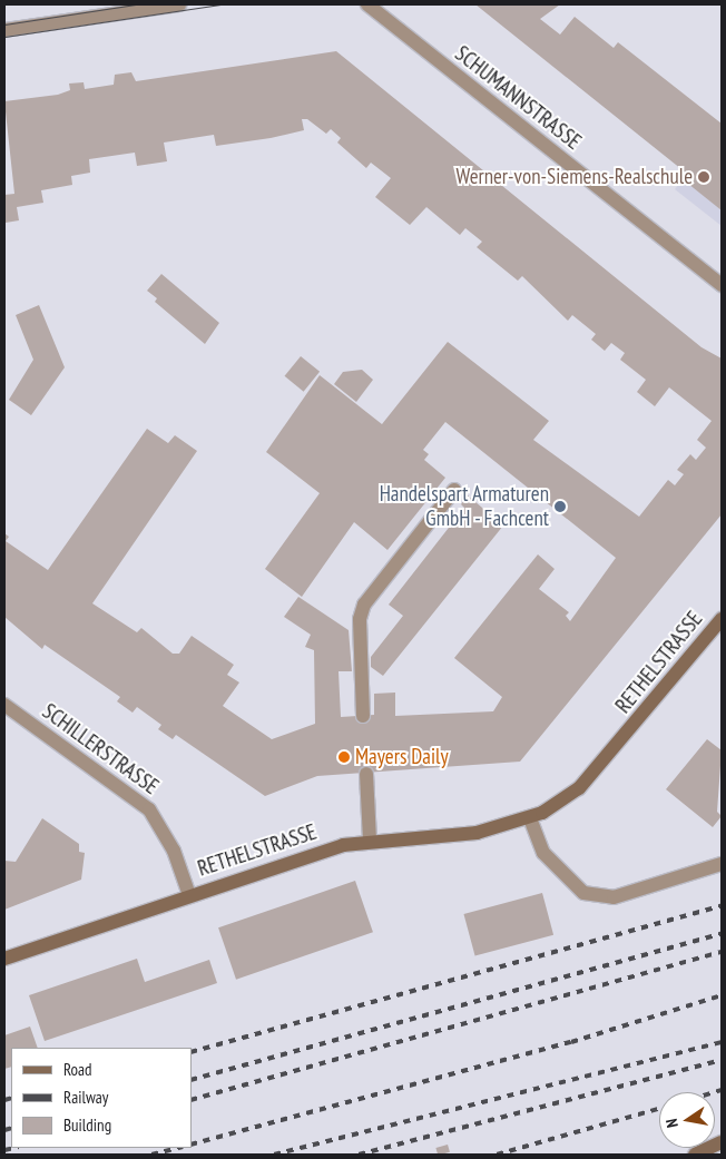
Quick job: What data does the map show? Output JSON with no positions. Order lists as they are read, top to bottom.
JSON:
{
  "streets": {
    "street": ["SCHUMANNSTRASSE", "RETHELSTRASSE", "SCHILLERSTRASSE"]
  },
  "crossings": [
    ["RETHELSTRASSE", "SCHILLERSTRASSE"]
  ],
  "places": ["Werner-von-Siemens-Realschule", "Handelspart Armaturen GmbH - Fachcent", "Mayers Daily"],
  "legend": ["Road", "Railway", "Building"],
  "north": "left"
}
